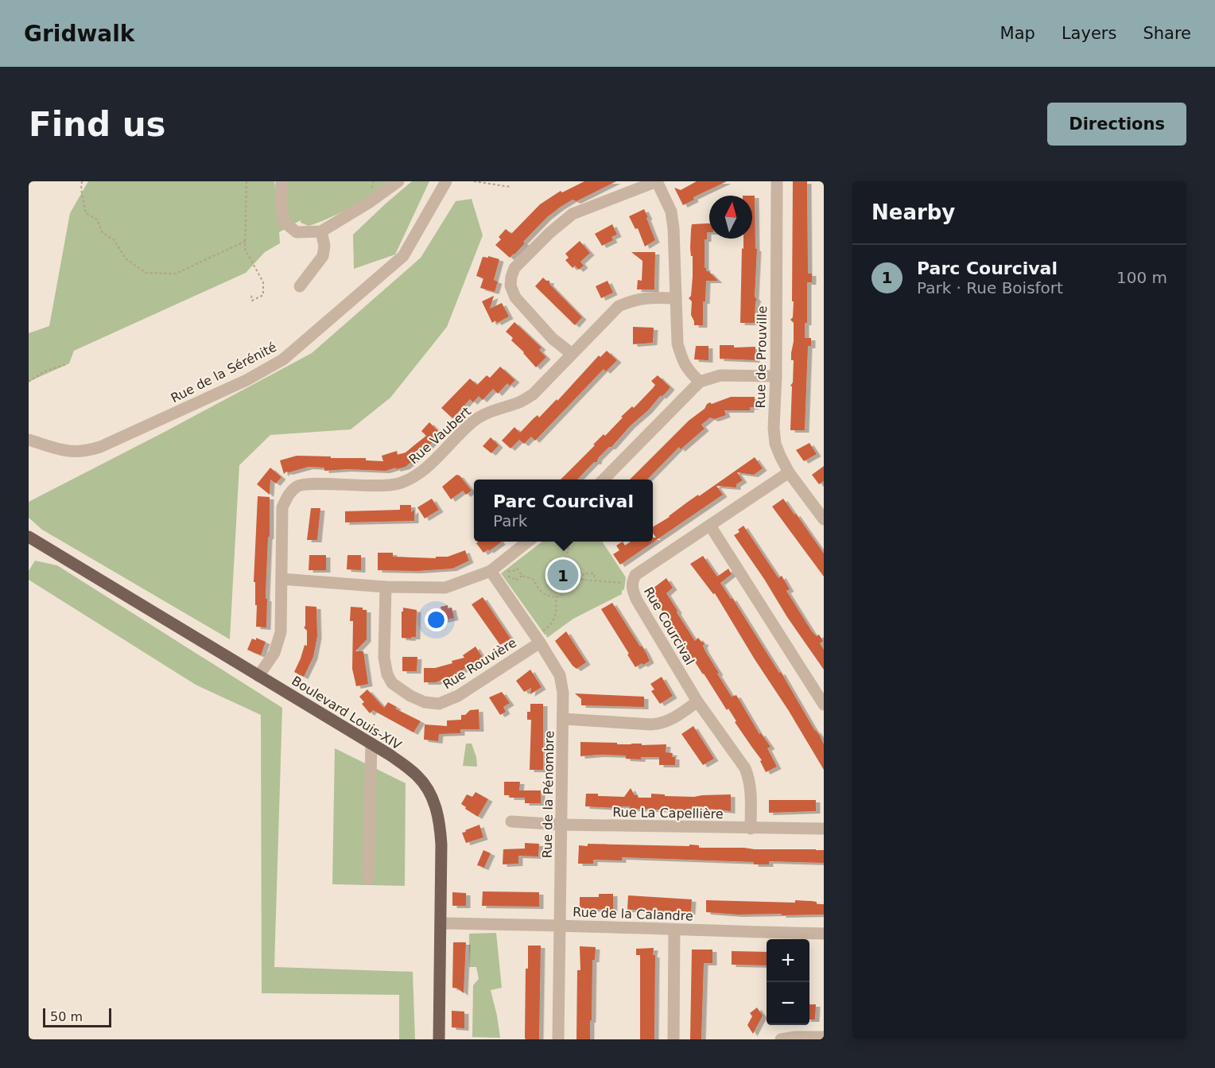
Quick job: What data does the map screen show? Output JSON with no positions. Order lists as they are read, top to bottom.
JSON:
{
  "streets": {
    "main road": ["Boulevard Louis-XIV"],
    "street": [
      "Rue de Prouville",
      "Rue de la Sérénité",
      "Rue Vaubert",
      "Rue Courcival",
      "Rue Rouvière",
      "Rue de la Pénombre",
      "Rue La Capellière",
      "Rue de la Calandre"
    ]
  },
  "crossings": [
    ["Rue de Prouville", "Rue Courcival"],
    ["Rue Vaubert", "Boulevard Louis-XIV"],
    ["Rue Courcival", "Rue La Capellière"],
    ["Rue Rouvière", "Rue de la Pénombre"],
    ["Boulevard Louis-XIV", "Rue de la Calandre"],
    ["Rue de la Pénombre", "Rue La Capellière"],
    ["Rue de la Pénombre", "Rue de la Calandre"]
  ],
  "scale_bar": "50 m",
  "north": "top",
  "page": {
    "header": "Gridwalk",
    "nav": ["Map", "Layers", "Share"],
    "buttons": "Directions",
    "title": "Find us",
    "heading": "Nearby",
    "list": [
      {
        "mark": "1",
        "name": "Parc Courcival",
        "note": "Park · Rue Boisfort",
        "value": "100 m"
      }
    ],
    "popup": ["Parc Courcival", "Park"],
    "pins": "1",
    "map_buttons": ["+", "−"],
    "scale": "50 m"
  }
}
